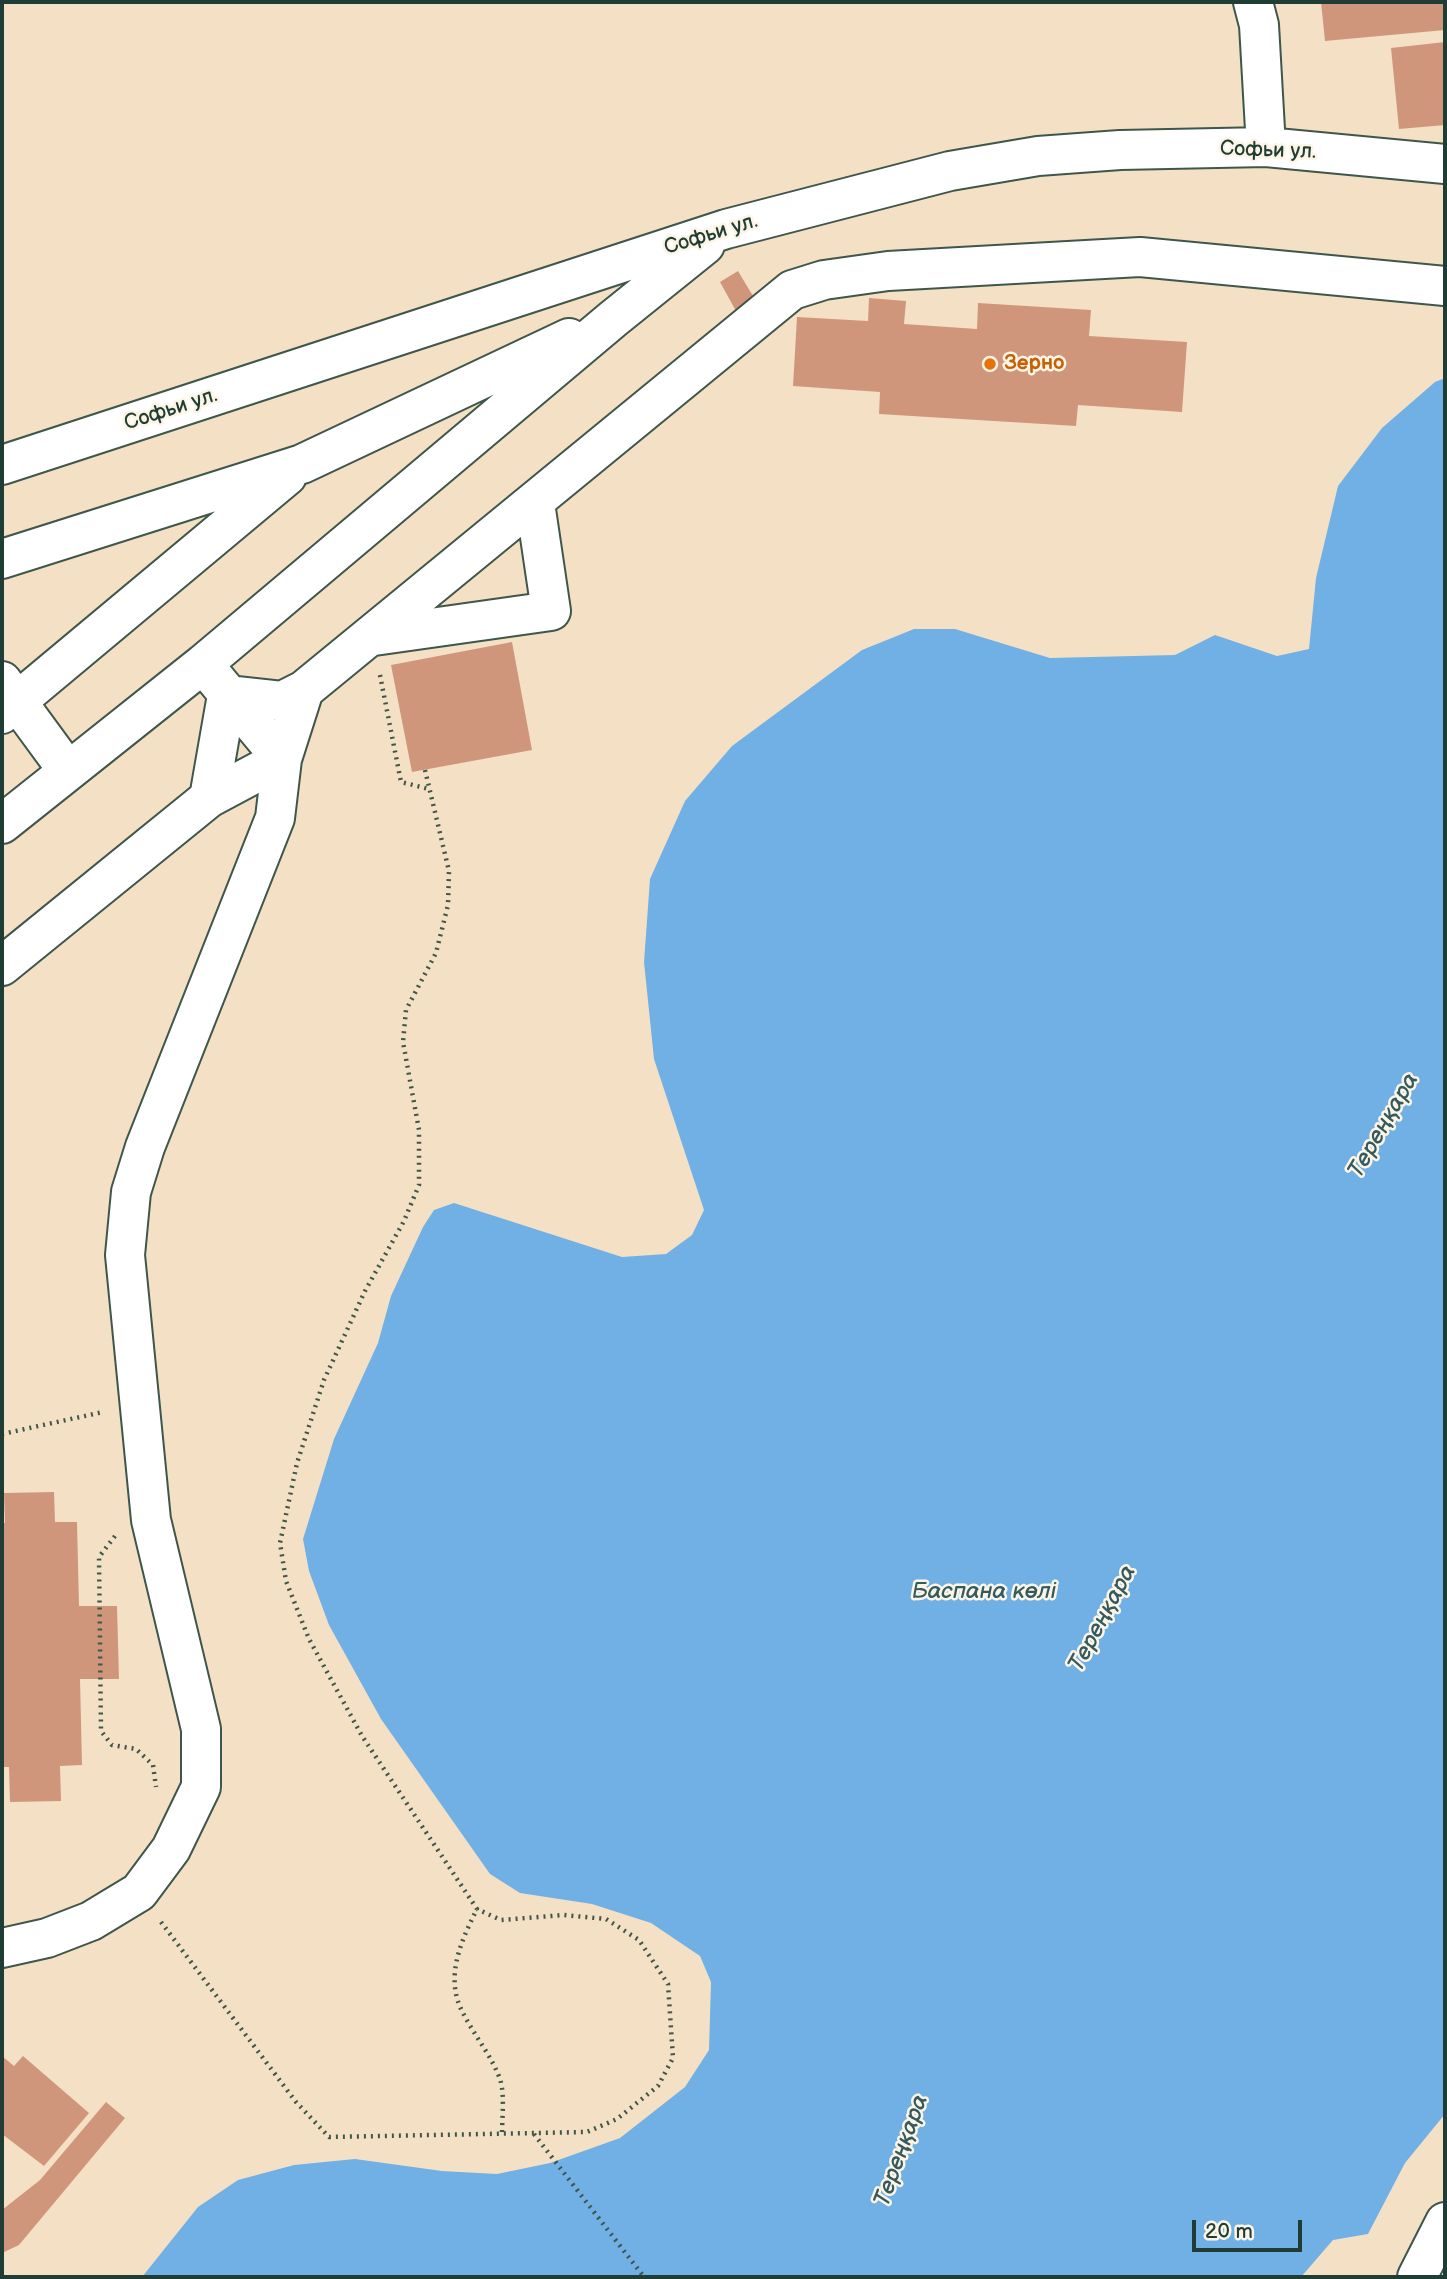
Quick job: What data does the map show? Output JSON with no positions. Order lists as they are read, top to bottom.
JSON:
{
  "streets": {
    "street": ["Софьи ул."]
  },
  "water": ["Тереңқара", "Баспана көлі"],
  "places": ["Зерно"],
  "scale_bar": "20 m"
}
